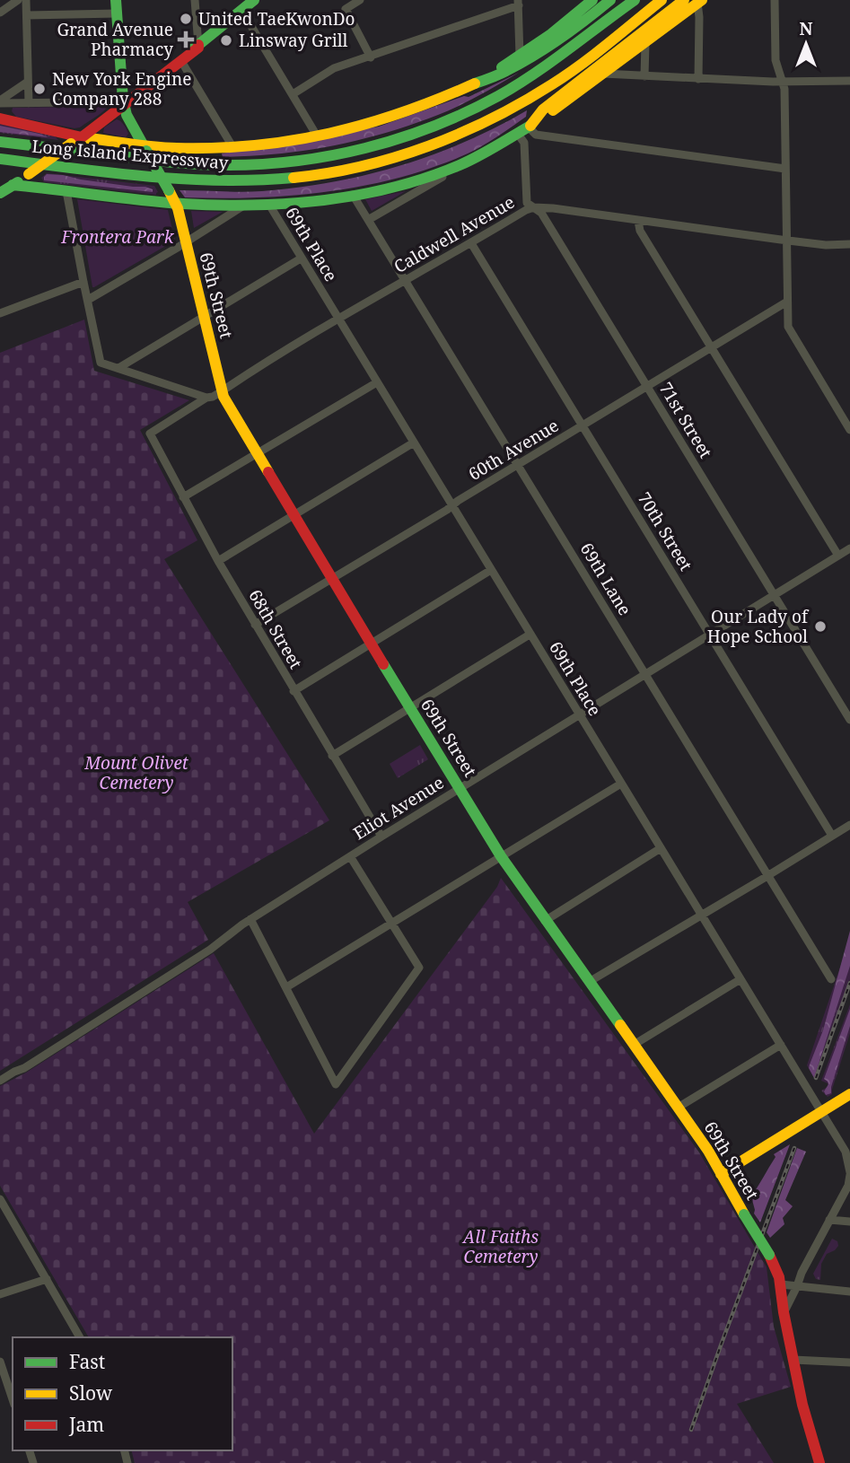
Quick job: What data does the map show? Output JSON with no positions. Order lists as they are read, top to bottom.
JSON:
{
  "streets": {
    "main road": ["Long Island Expressway", "69th Street"],
    "street": [
      "Caldwell Avenue",
      "69th Place",
      "71st Street",
      "60th Avenue",
      "70th Street",
      "69th Lane",
      "68th Street",
      "Eliot Avenue"
    ]
  },
  "crossings": [
    ["Caldwell Avenue", "69th Place"],
    ["Caldwell Avenue", "69th Street"],
    ["Caldwell Avenue", "71st Street"],
    ["Caldwell Avenue", "70th Street"],
    ["Caldwell Avenue", "69th Lane"],
    ["Caldwell Avenue", "68th Street"],
    ["69th Place", "69th Street"],
    ["69th Place", "60th Avenue"],
    ["69th Place", "Eliot Avenue"],
    ["69th Street", "60th Avenue"],
    ["69th Street", "Eliot Avenue"],
    ["71st Street", "60th Avenue"],
    ["71st Street", "Eliot Avenue"],
    ["60th Avenue", "70th Street"],
    ["60th Avenue", "69th Lane"],
    ["60th Avenue", "68th Street"],
    ["70th Street", "Eliot Avenue"],
    ["69th Lane", "Eliot Avenue"],
    ["68th Street", "Eliot Avenue"]
  ],
  "parks": ["Frontera Park", "Mount Olivet Cemetery", "All Faiths Cemetery"],
  "places": {
    "other": [
      "United TaeKwonDo",
      "Linsway Grill",
      "New York Engine Company 288",
      "Our Lady of Hope School"
    ],
    "health": ["Grand Avenue Pharmacy"]
  },
  "legend": ["Fast", "Slow", "Jam"],
  "north": "top"
}
